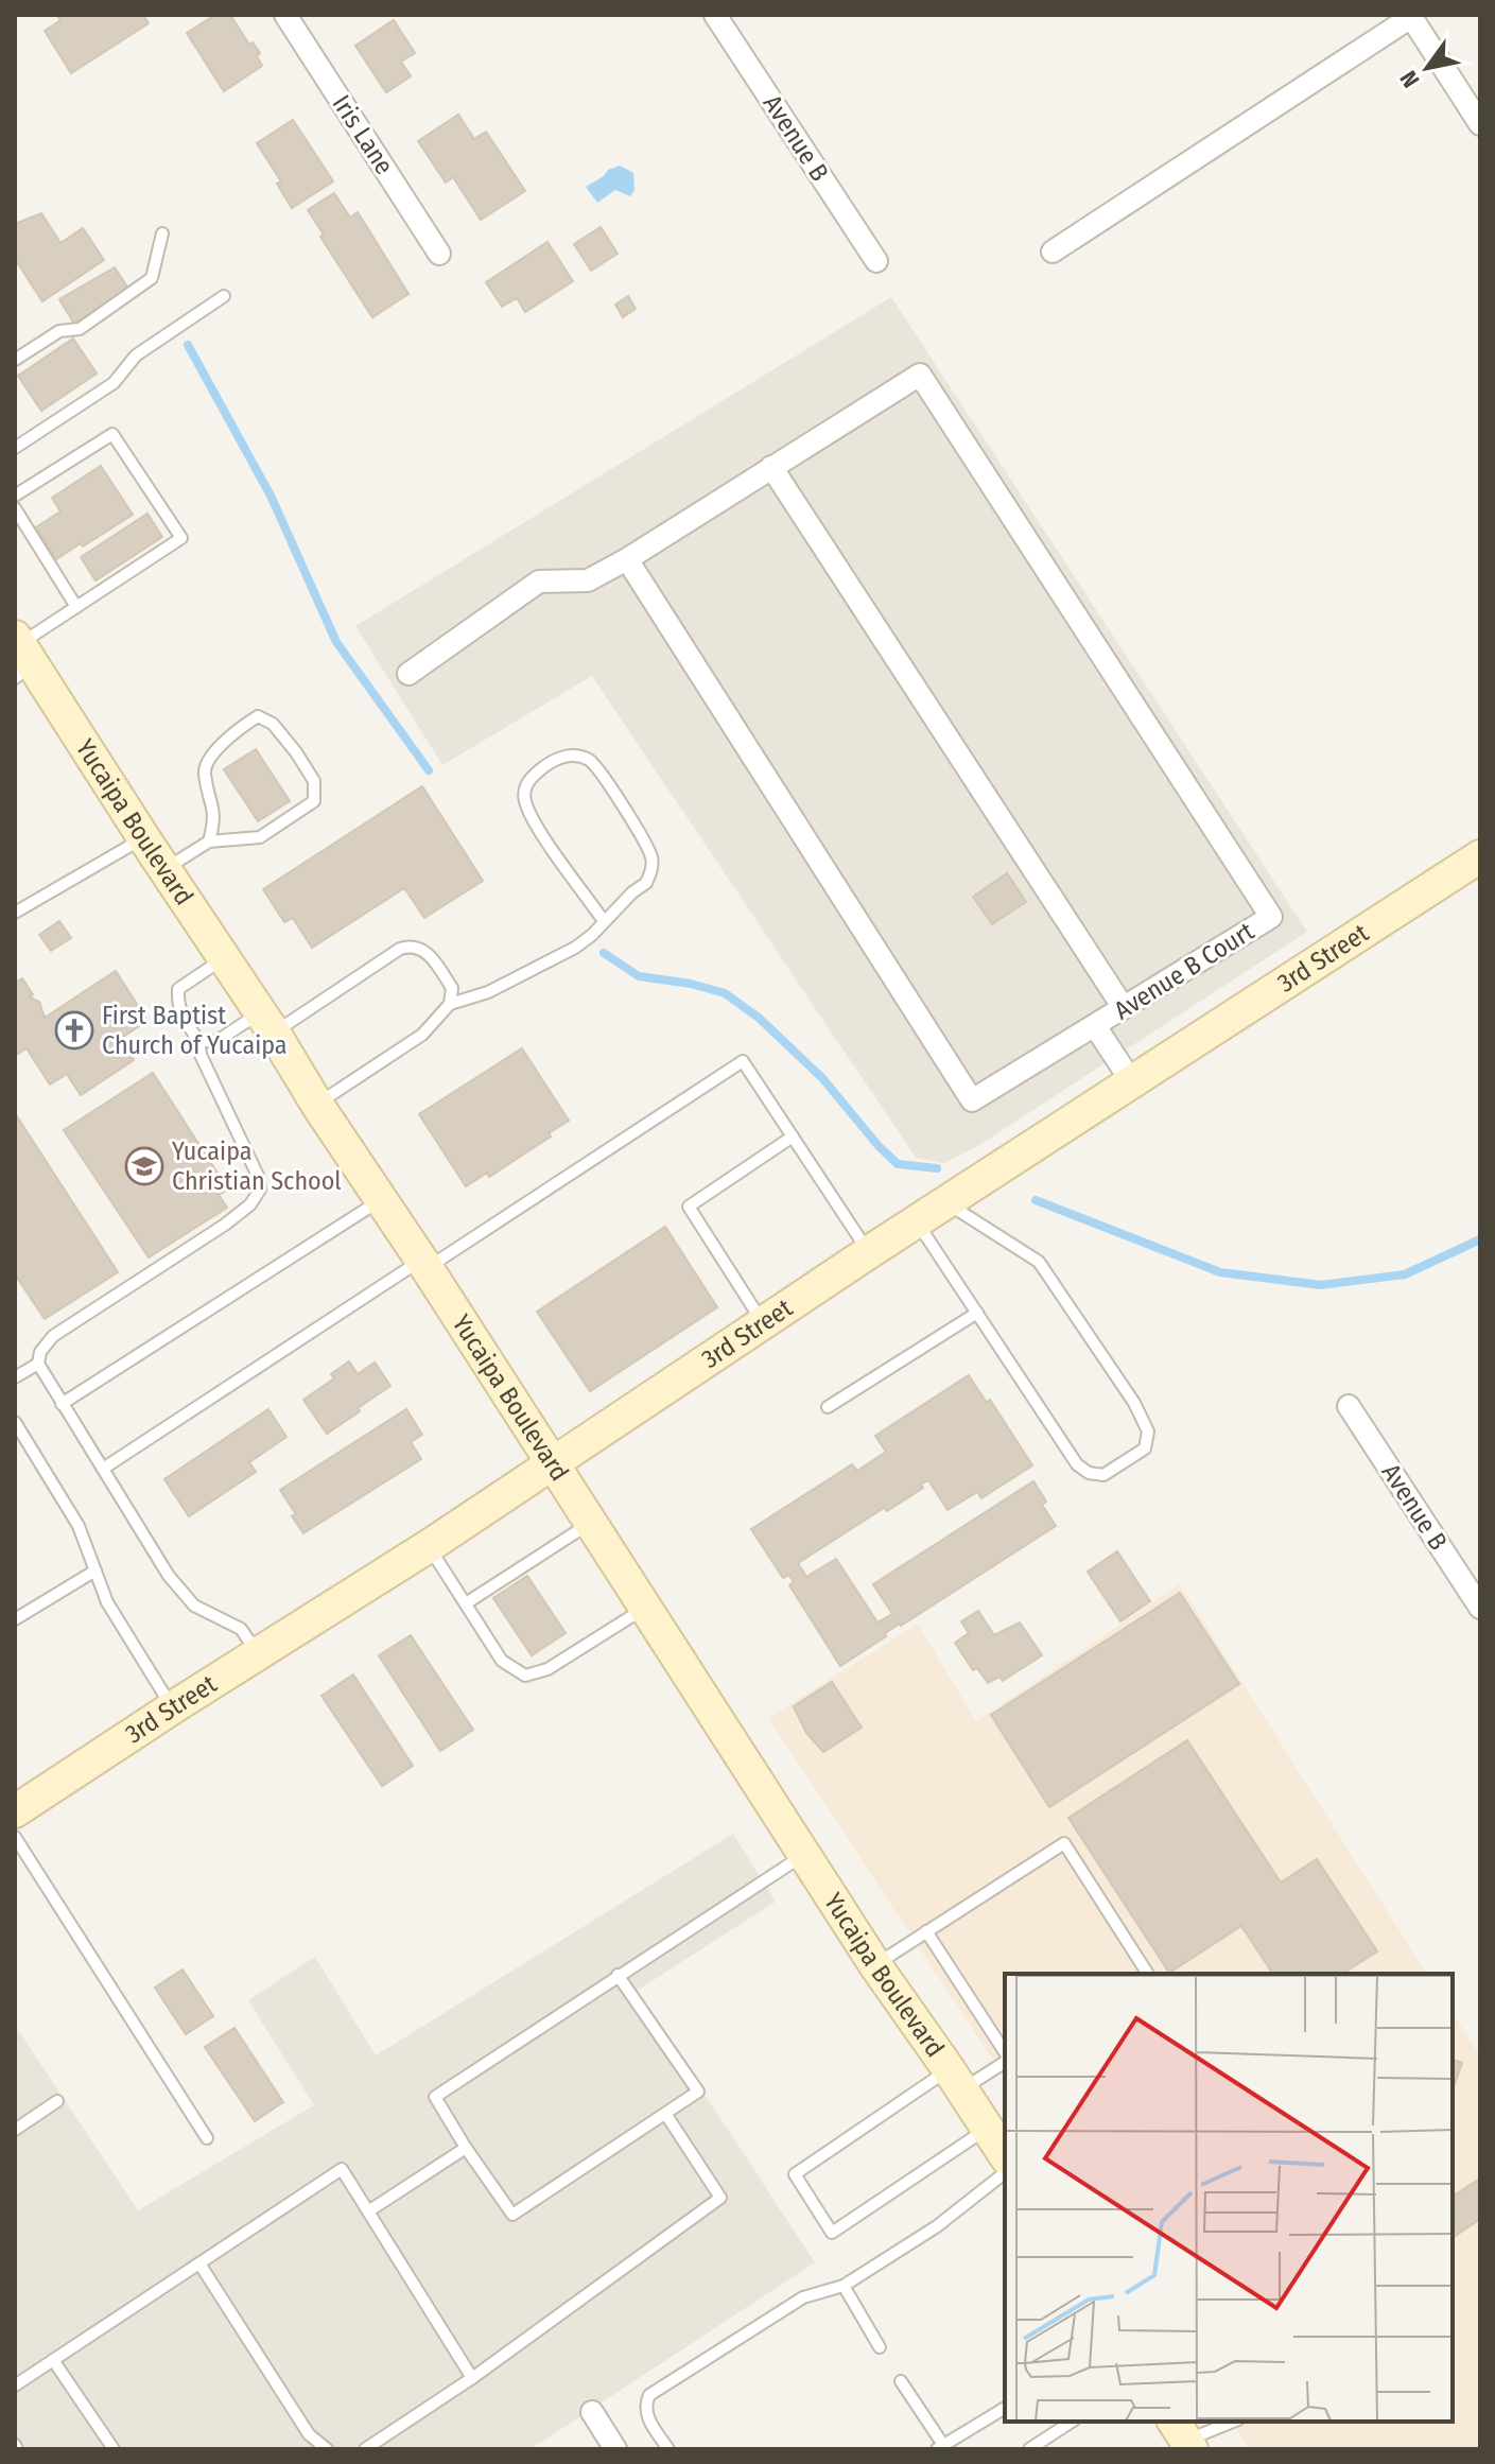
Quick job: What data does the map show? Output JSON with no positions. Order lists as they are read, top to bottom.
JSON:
{
  "streets": {
    "street": [
      "Iris Lane",
      "Avenue B",
      "Yucaipa Boulevard",
      "3rd Street",
      "Avenue B Court"
    ]
  },
  "crossings": [
    ["Yucaipa Boulevard", "3rd Street"]
  ],
  "places": {
    "church": ["First Baptist Church of Yucaipa"],
    "school or university": ["Yucaipa Christian School"]
  },
  "north": "bottom left"
}
